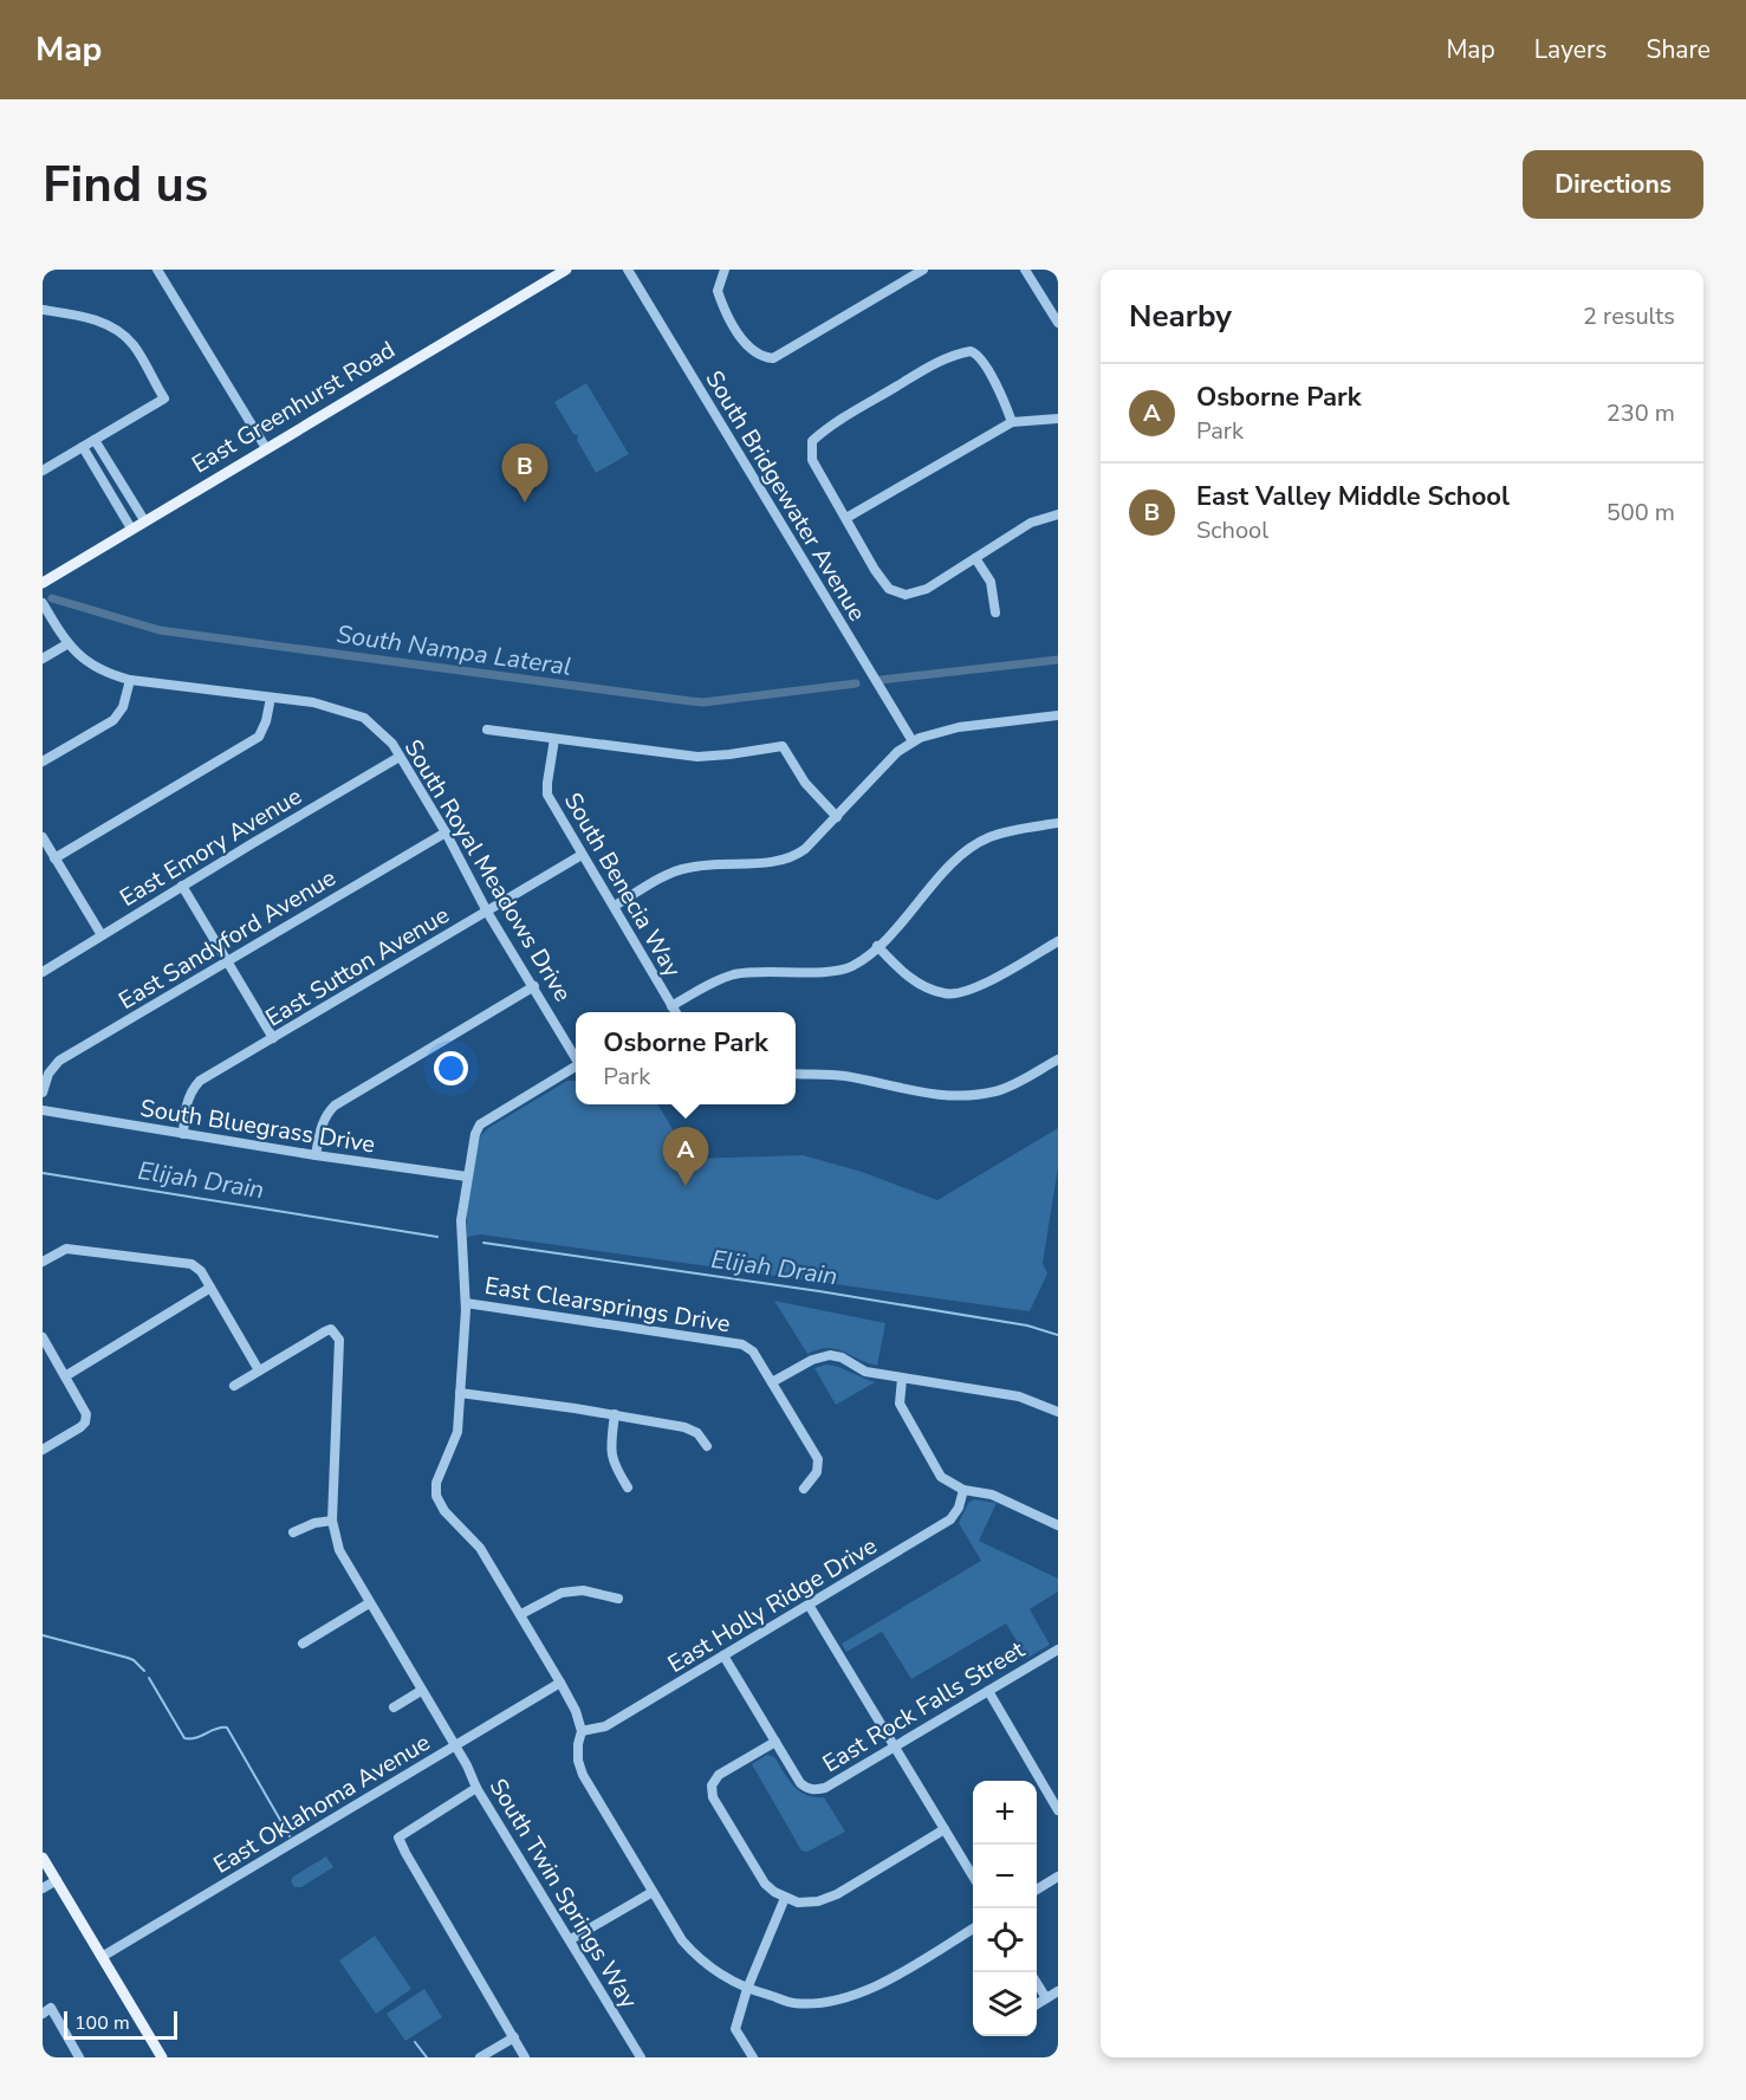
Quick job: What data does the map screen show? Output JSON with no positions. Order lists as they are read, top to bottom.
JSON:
{
  "streets": {
    "main road": ["East Greenhurst Road"],
    "street": [
      "South Bridgewater Avenue",
      "East Emory Avenue",
      "South Royal Meadows Drive",
      "South Benecia Way",
      "East Sandyford Avenue",
      "East Sutton Avenue",
      "South Bluegrass Drive",
      "East Clearsprings Drive",
      "East Holly Ridge Drive",
      "East Rock Falls Street",
      "East Oklahoma Avenue",
      "South Twin Springs Way"
    ]
  },
  "crossings": [
    ["East Emory Avenue", "South Royal Meadows Drive"],
    ["South Royal Meadows Drive", "East Sandyford Avenue"],
    ["South Royal Meadows Drive", "East Sutton Avenue"],
    ["South Benecia Way", "East Sutton Avenue"],
    ["East Sutton Avenue", "South Bluegrass Drive"],
    ["East Oklahoma Avenue", "South Twin Springs Way"]
  ],
  "water": ["South Nampa Lateral", "Elijah Drain"],
  "scale_bar": "100 m",
  "page": {
    "header": "Map",
    "nav": ["Map", "Layers", "Share"],
    "buttons": "Directions",
    "title": "Find us",
    "heading": ["Nearby", "2 results"],
    "list": [
      {
        "mark": "A",
        "name": "Osborne Park",
        "note": "Park",
        "value": "230 m"
      },
      {
        "mark": "B",
        "name": "East Valley Middle School",
        "note": "School",
        "value": "500 m"
      }
    ],
    "pins": ["B", "A"],
    "popup": ["Osborne Park", "Park"],
    "map_buttons": ["+", "−"],
    "scale": "100 m"
  }
}
